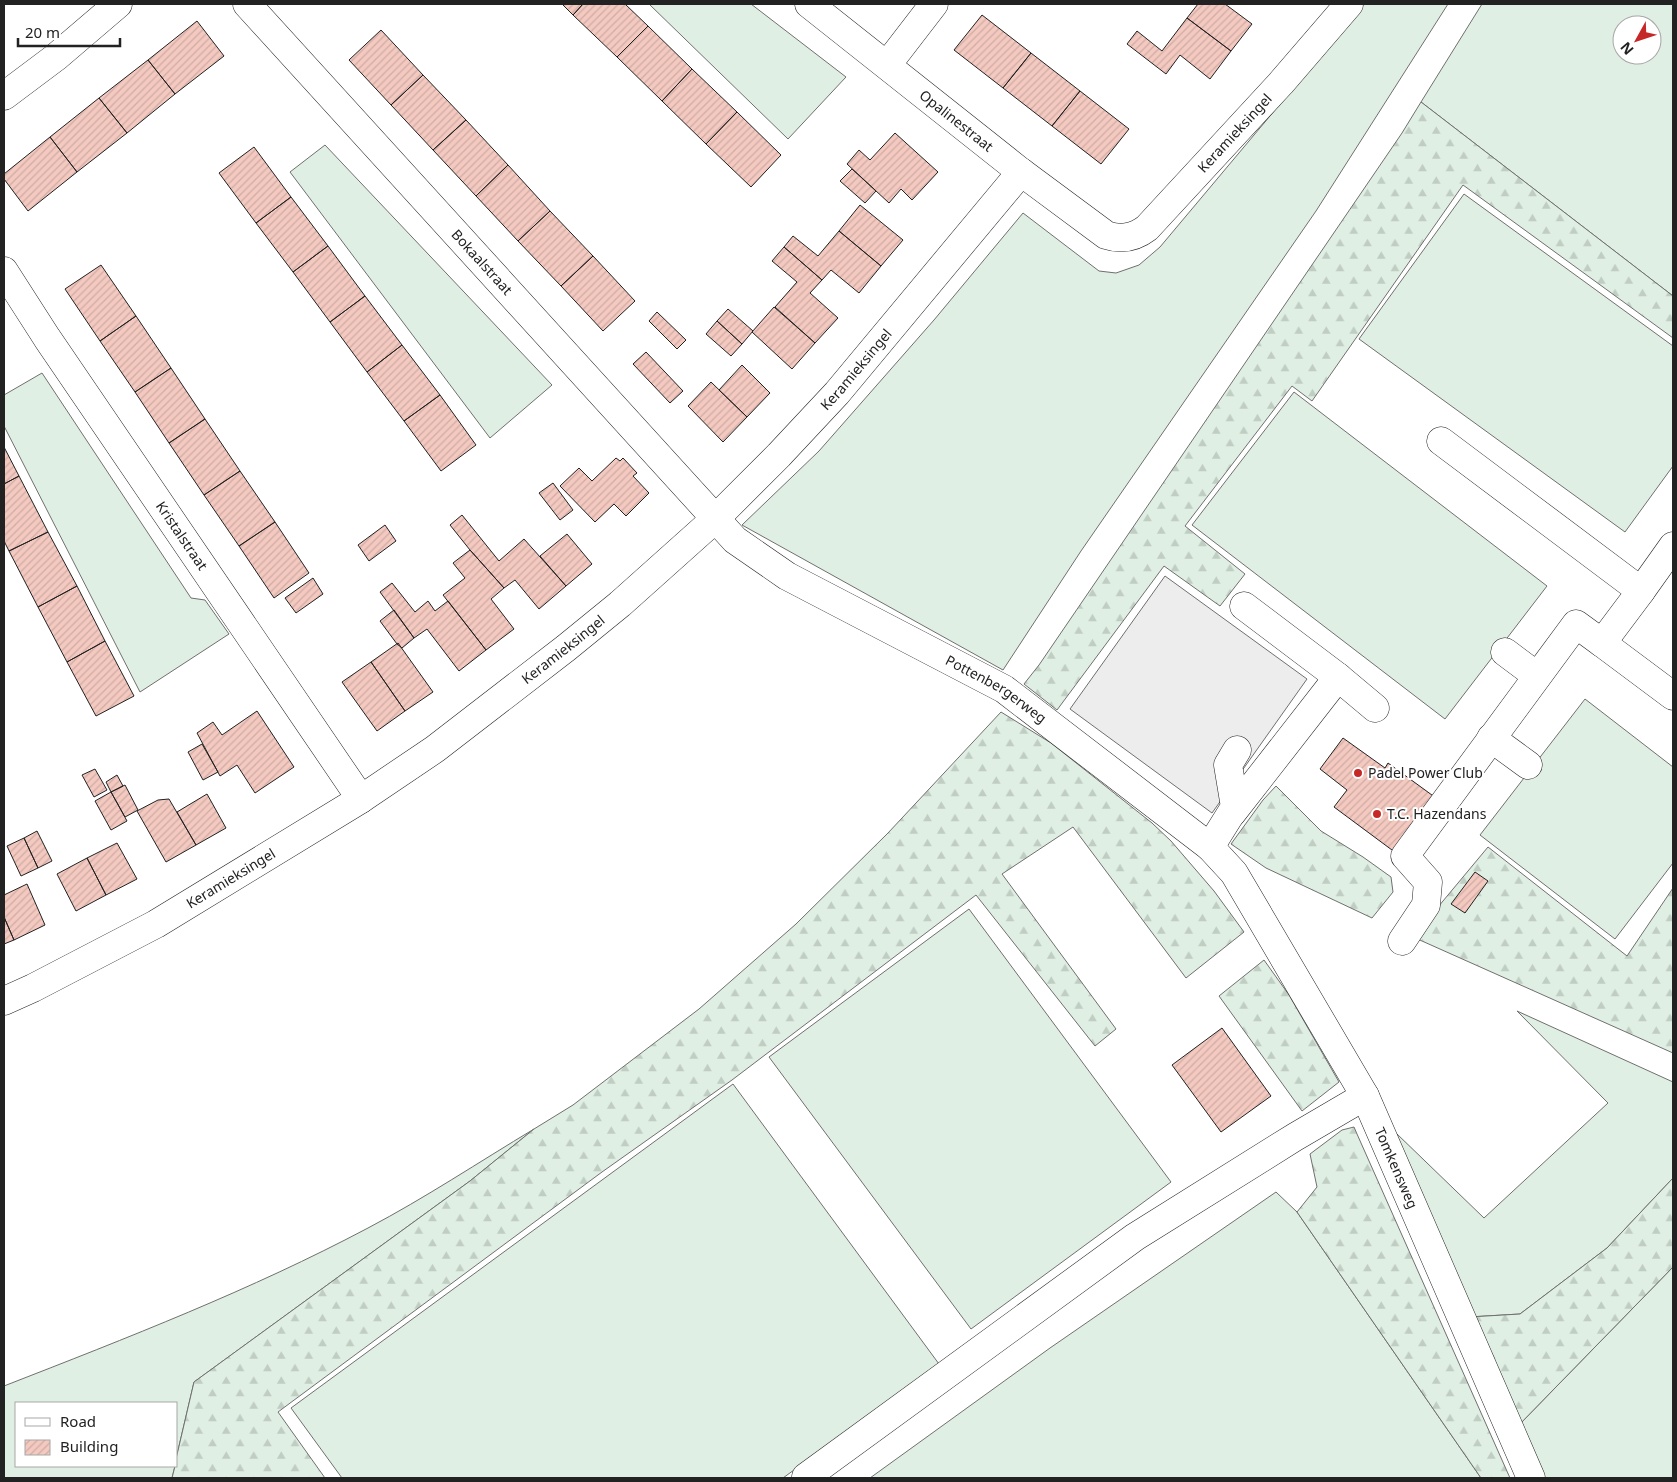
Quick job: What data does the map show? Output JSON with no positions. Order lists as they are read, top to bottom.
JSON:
{
  "streets": {
    "street": [
      "Opalinestraat",
      "Keramieksingel",
      "Bokaalstraat",
      "Kristalstraat",
      "Pottenbergerweg",
      "Tomkensweg"
    ]
  },
  "crossings": [
    ["Opalinestraat", "Keramieksingel"],
    ["Keramieksingel", "Bokaalstraat"],
    ["Keramieksingel", "Kristalstraat"],
    ["Bokaalstraat", "Pottenbergerweg"],
    ["Pottenbergerweg", "Tomkensweg"]
  ],
  "places": ["Padel Power Club", "T.C. Hazendans"],
  "legend": ["Road", "Building"],
  "scale_bar": "20 m",
  "north": "bottom left"
}
